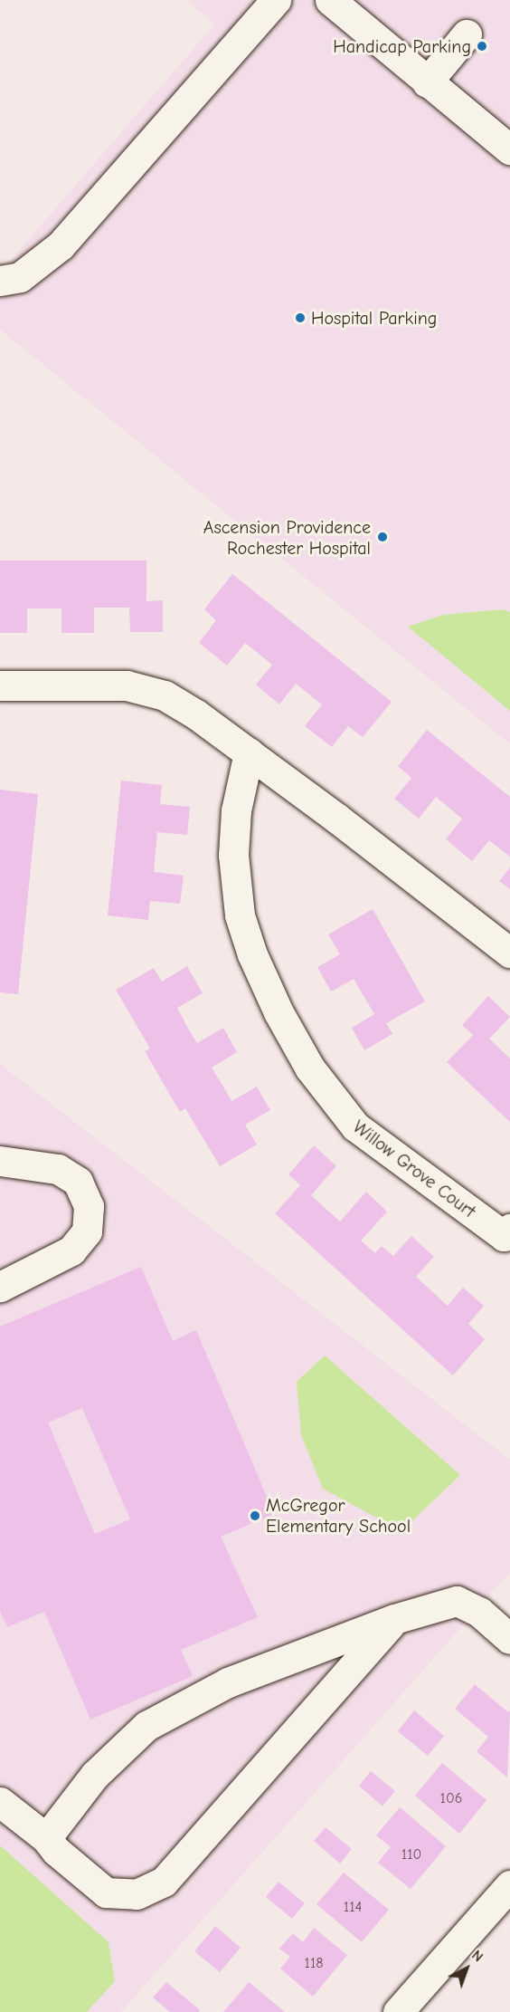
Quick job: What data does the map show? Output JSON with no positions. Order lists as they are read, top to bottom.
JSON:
{
  "streets": {
    "street": ["Willow Grove Court"]
  },
  "places": [
    "Handicap Parking",
    "Hospital Parking",
    "Ascension Providence Rochester Hospital",
    "McGregor Elementary School"
  ],
  "house_numbers": [
    "106",
    "110",
    "114",
    "118"
  ],
  "north": "top right"
}
